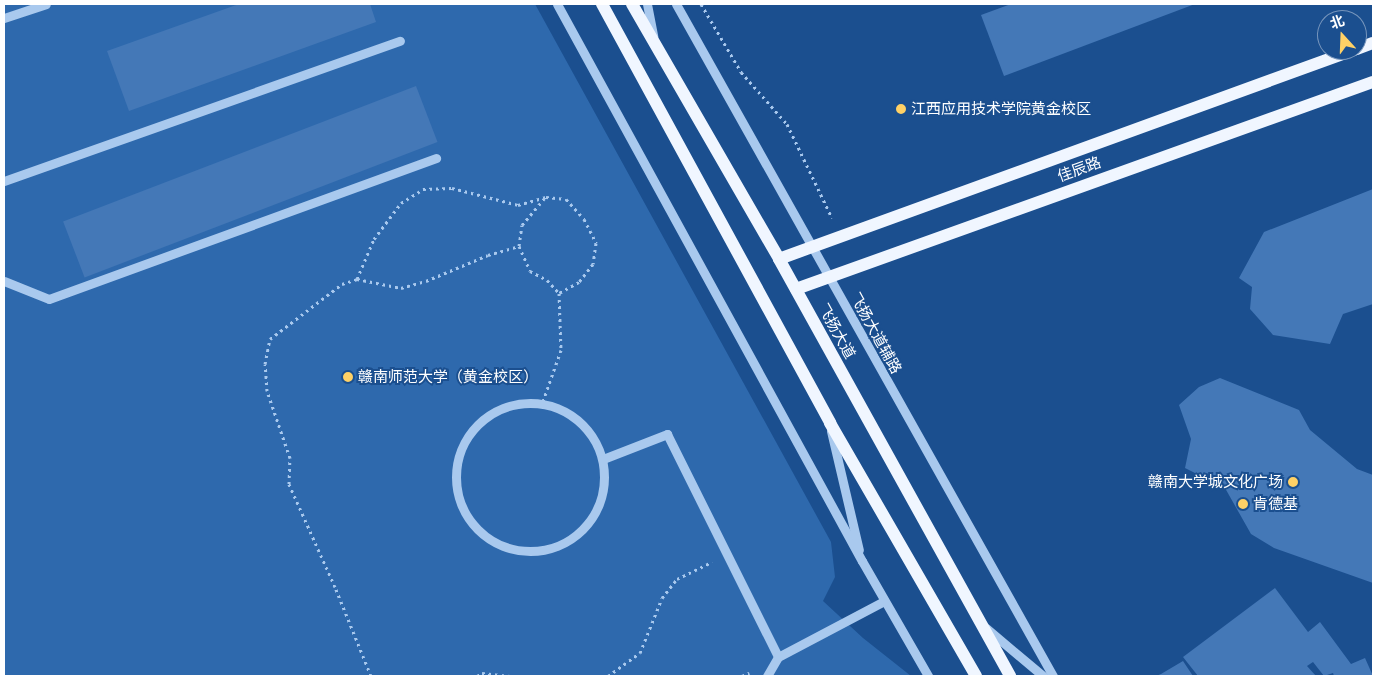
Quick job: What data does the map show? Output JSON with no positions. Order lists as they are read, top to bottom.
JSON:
{
  "streets": {
    "main road": ["佳辰路", "飞扬大道"],
    "street": ["飞扬大道辅路"]
  },
  "crossings": [
    ["佳辰路", "飞扬大道"],
    ["佳辰路", "飞扬大道辅路"]
  ],
  "places": [
    "江西应用技术学院黄金校区",
    "赣南师范大学（黄金校区）",
    "赣南大学城文化广场",
    "肯德基"
  ],
  "north": "top"
}
